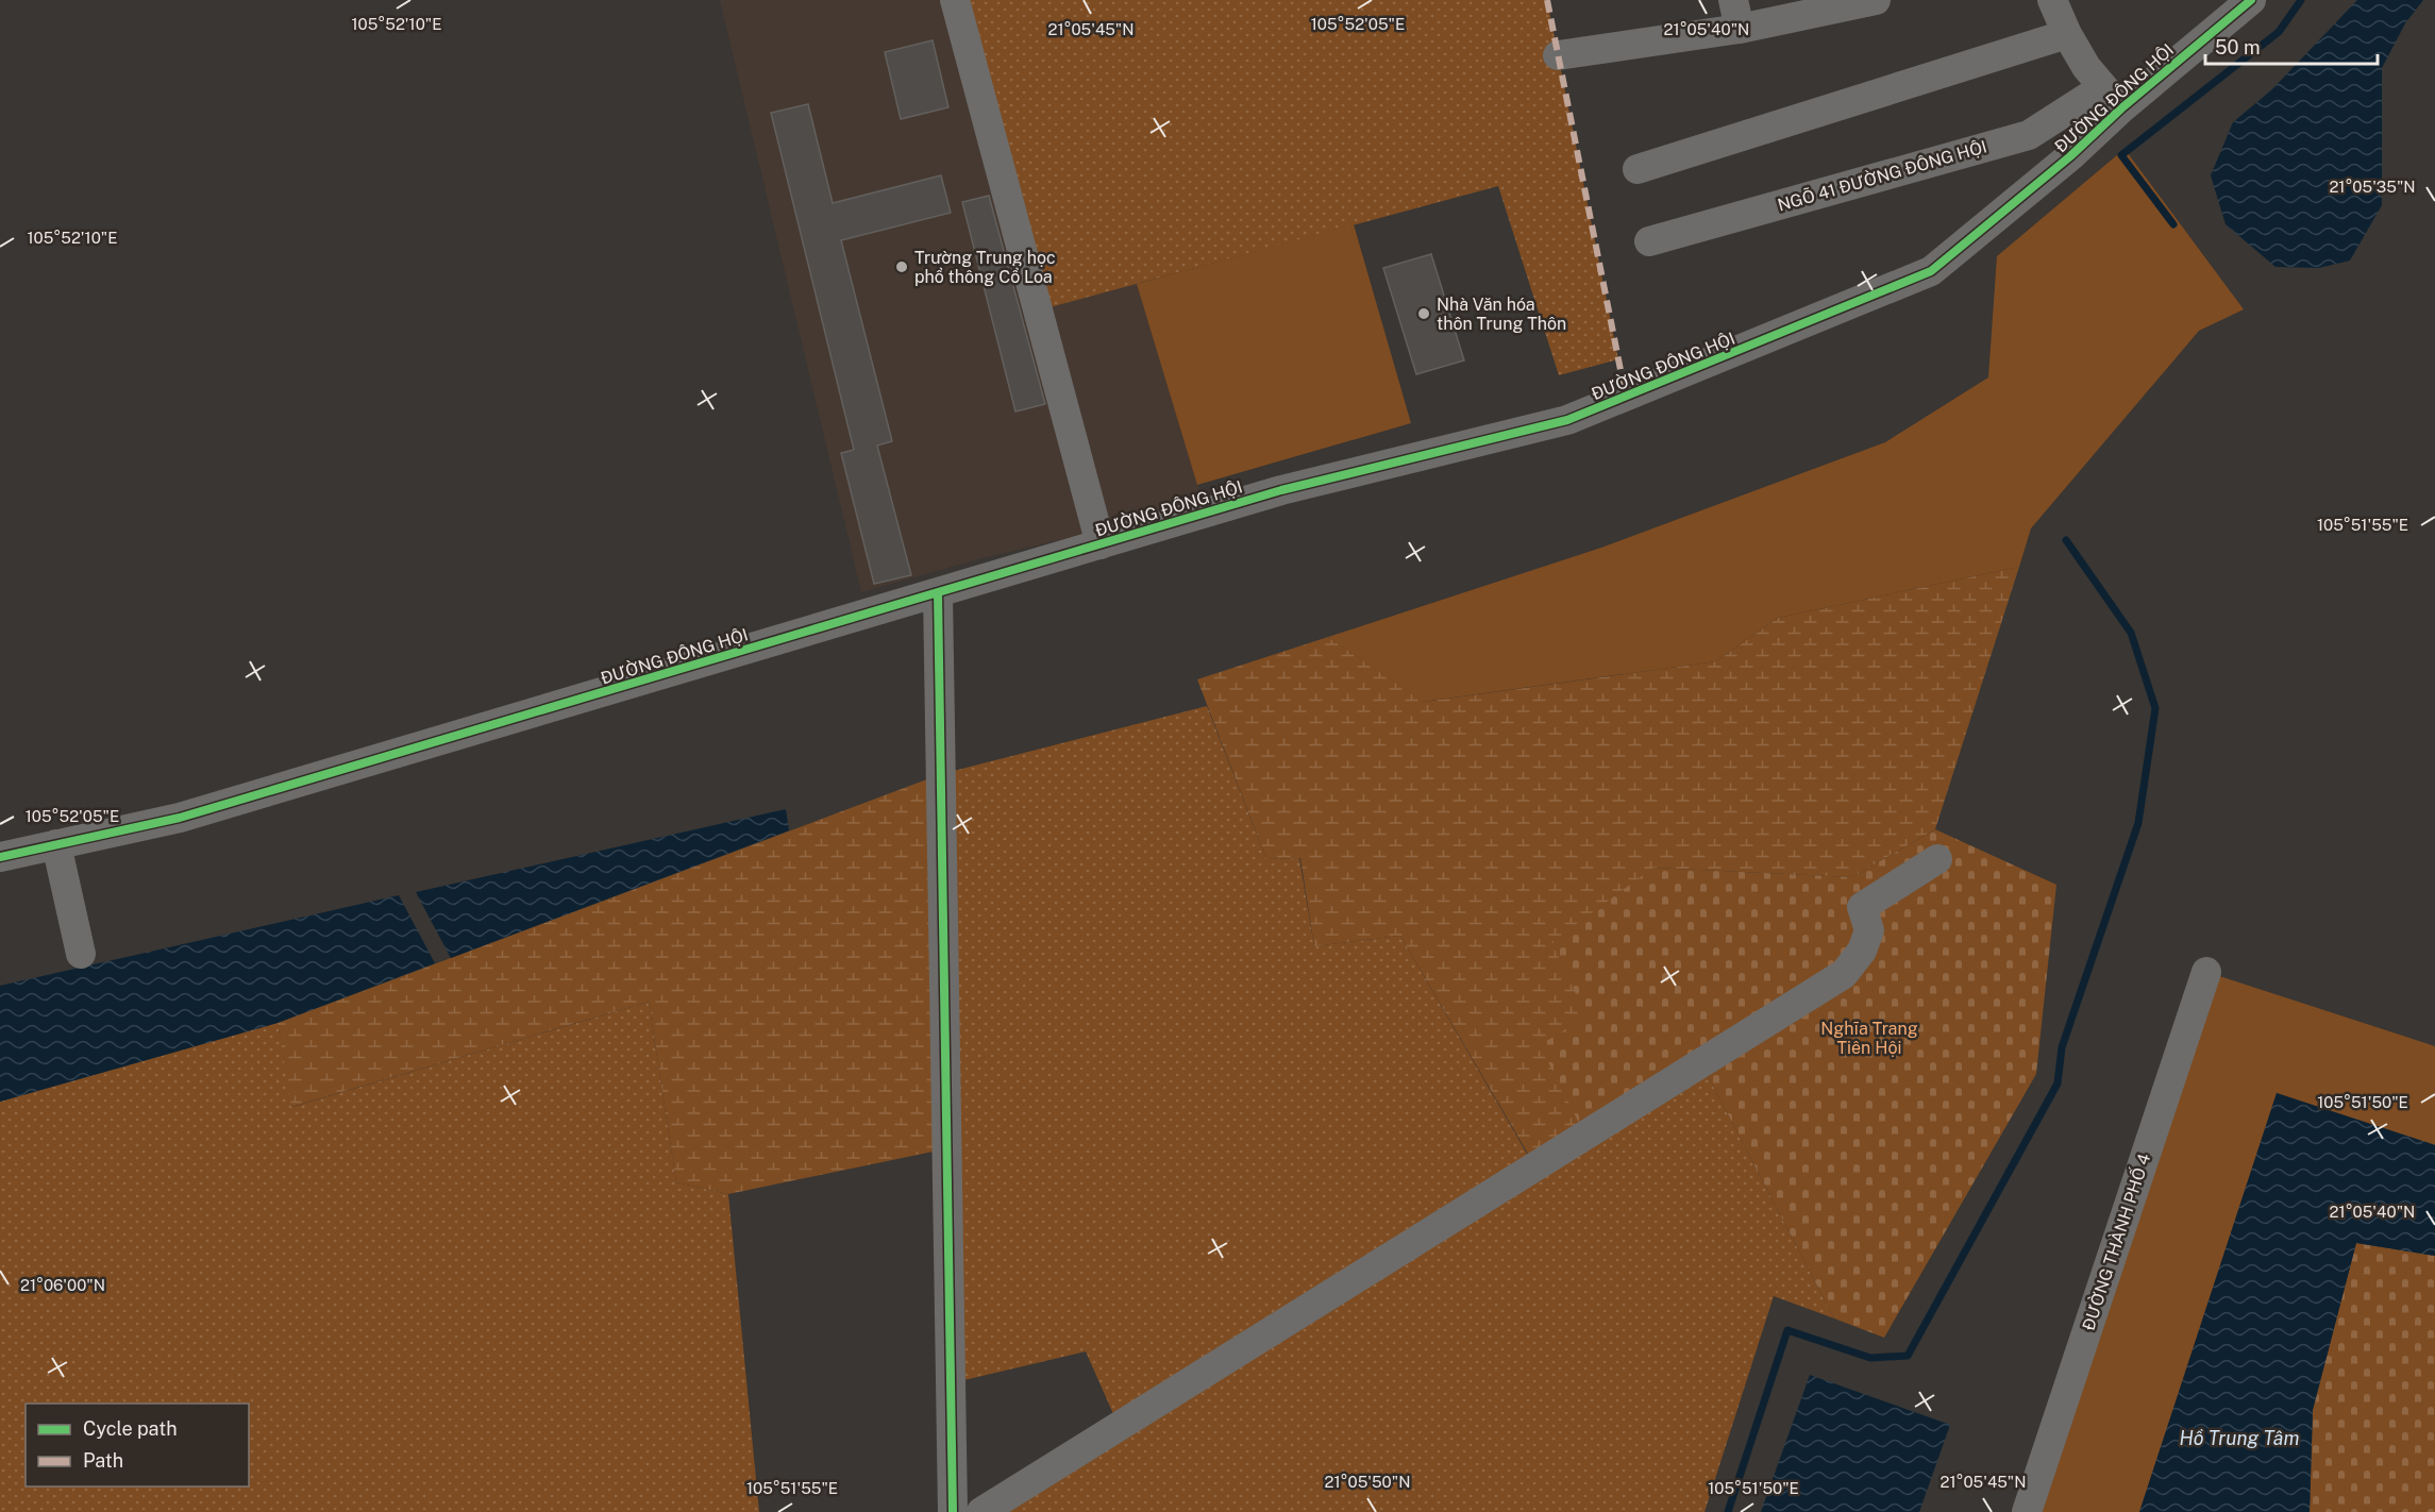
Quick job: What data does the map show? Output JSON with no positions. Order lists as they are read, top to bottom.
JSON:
{
  "streets": {
    "street": ["ĐƯỜNG ĐÔNG HỘI", "NGÕ 41 ĐƯỜNG ĐÔNG HỘI", "ĐƯỜNG THÀNH PHỐ 4"]
  },
  "crossings": [
    ["ĐƯỜNG ĐÔNG HỘI", "NGÕ 41 ĐƯỜNG ĐÔNG HỘI"]
  ],
  "water": ["Hồ Trung Tâm"],
  "parks": ["Nghĩa Trang Tiên Hội"],
  "places": ["Trường Trung học phổ thông Cổ Loa", "Nhà Văn hóa thôn Trung Thôn"],
  "legend": ["Cycle path", "Path"],
  "scale_bar": "50 m",
  "coordinates": [
    "105°52'10\"E",
    "105°52'05\"E",
    "21°05'45\"N",
    "21°05'40\"N",
    "21°05'35\"N",
    "105°51'55\"E",
    "105°51'50\"E",
    "21°06'00\"N",
    "21°05'50\"N"
  ]
}
